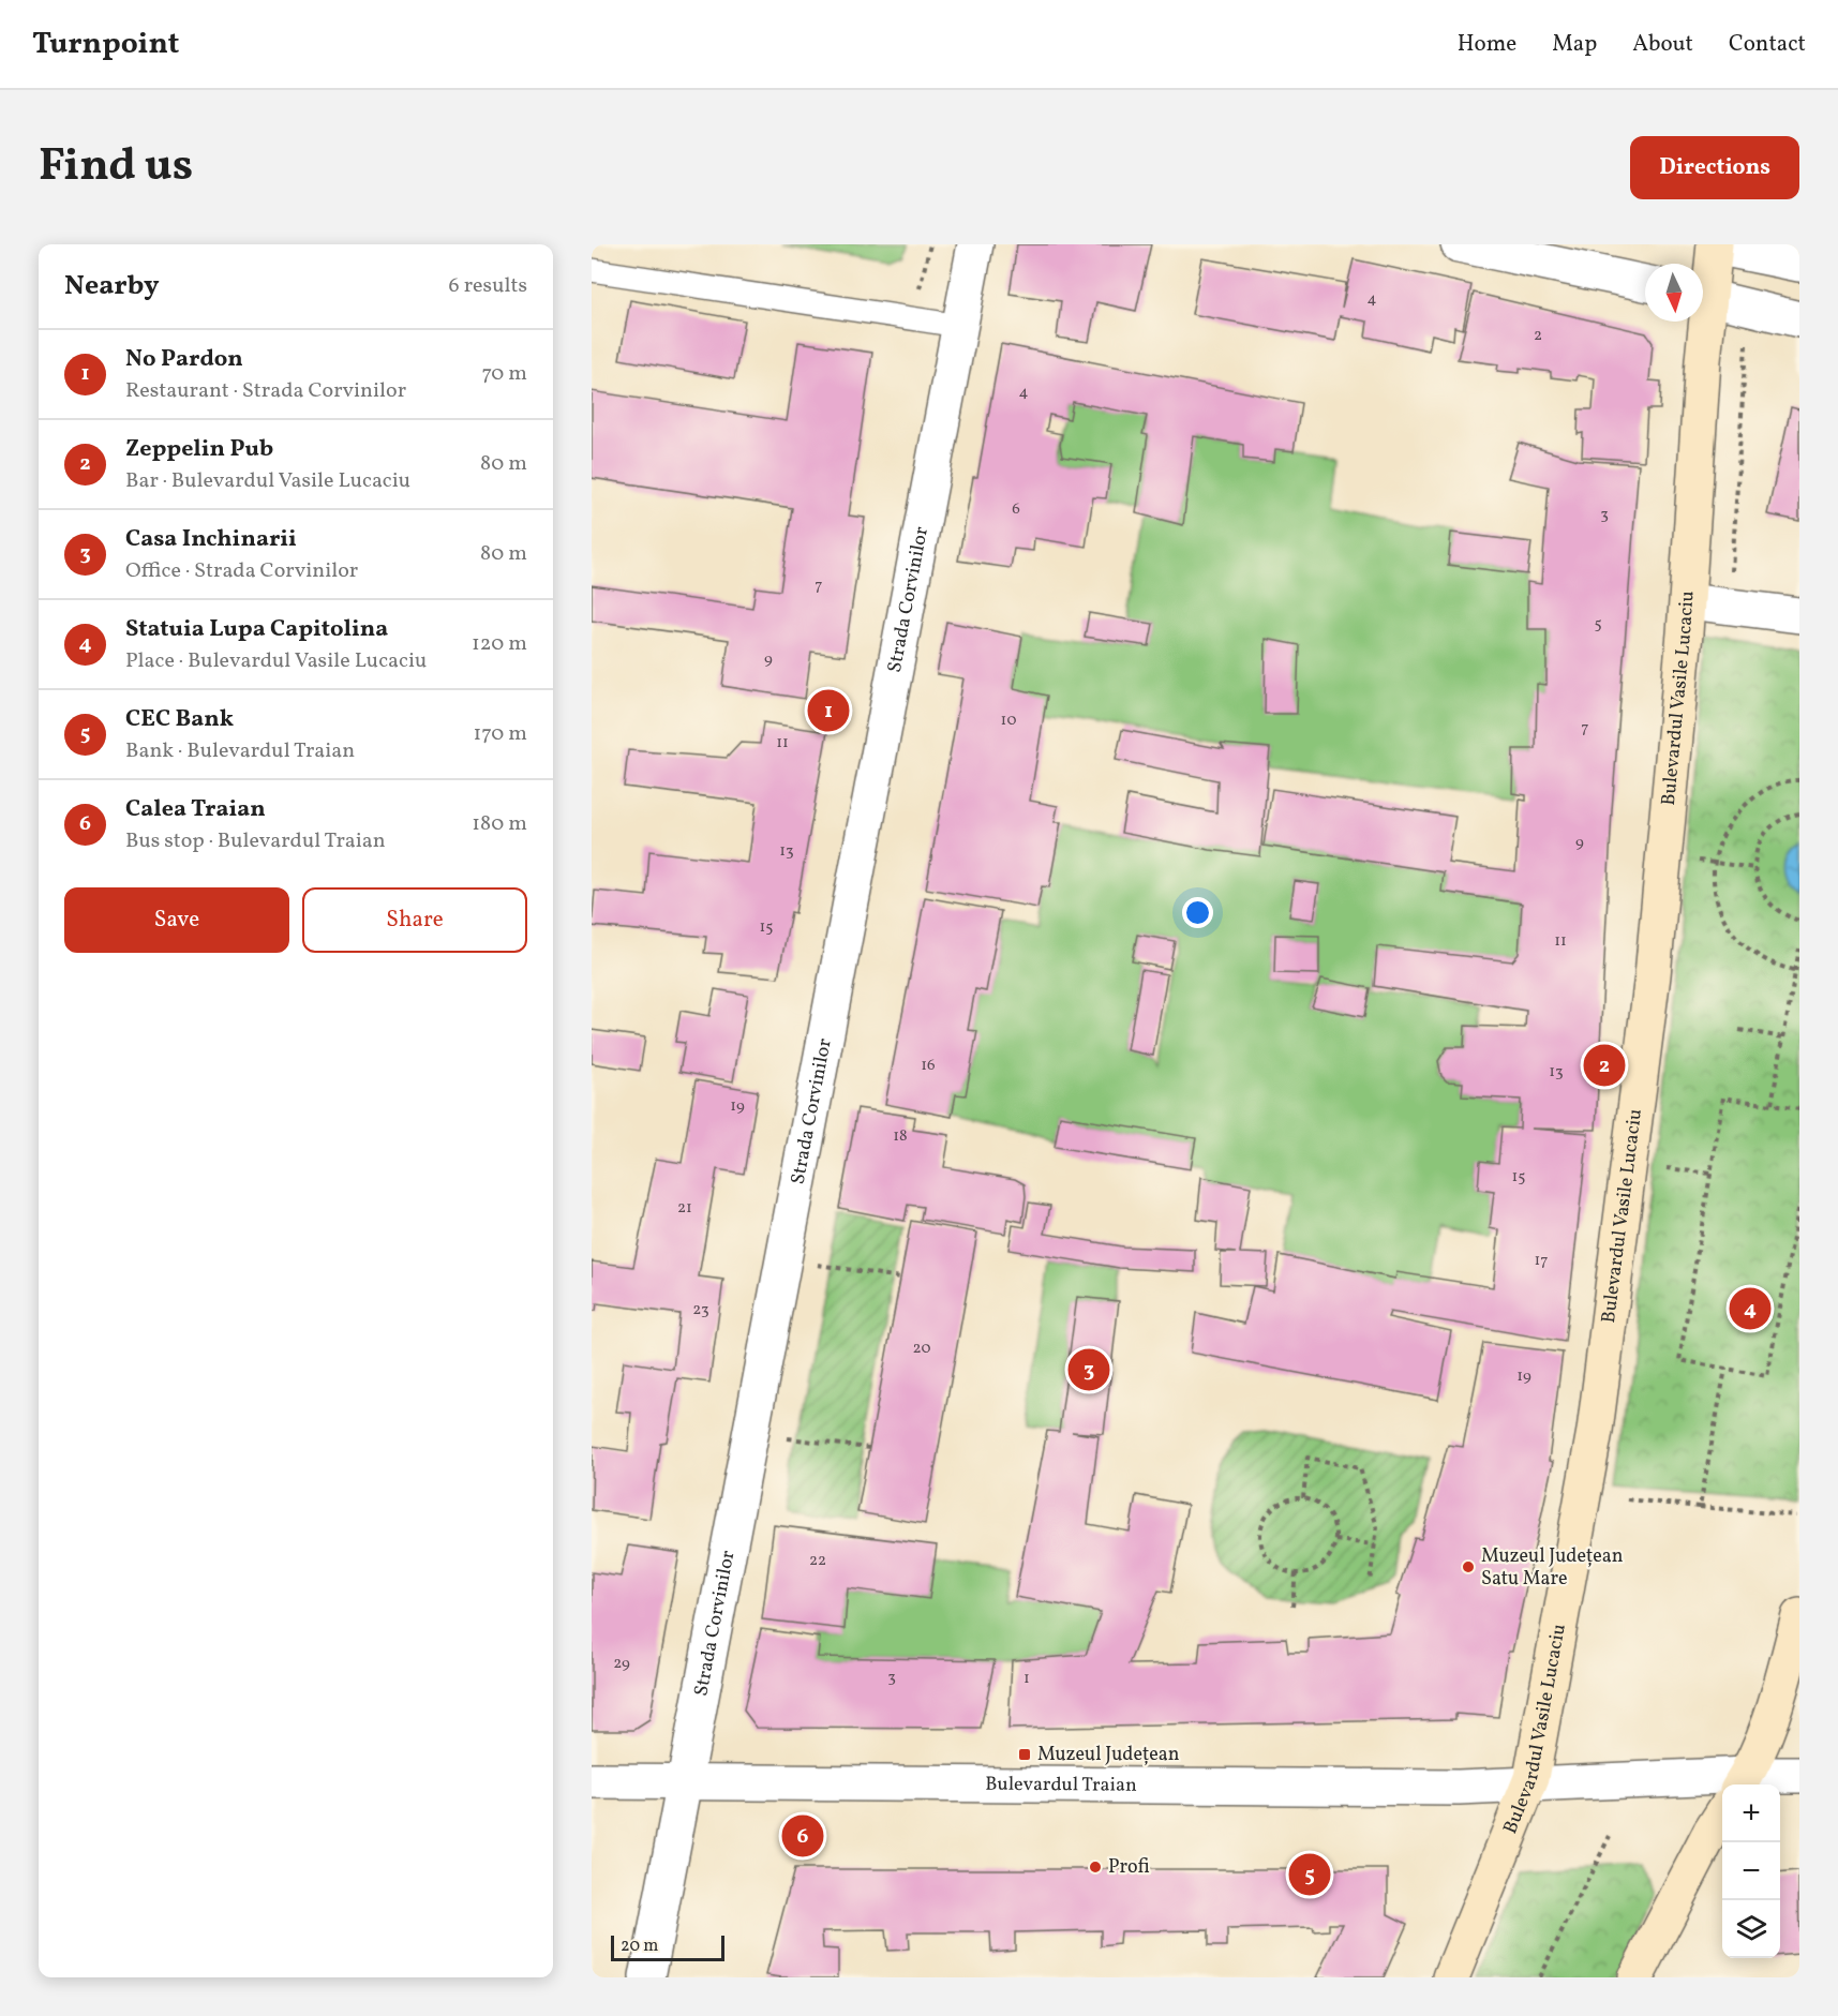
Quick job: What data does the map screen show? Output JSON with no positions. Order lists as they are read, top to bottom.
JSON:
{
  "streets": {
    "main road": ["Bulevardul Vasile Lucaciu"],
    "street": ["Strada Corvinilor", "Bulevardul Traian"]
  },
  "crossings": [
    ["Strada Corvinilor", "Bulevardul Traian"],
    ["Bulevardul Vasile Lucaciu", "Bulevardul Traian"]
  ],
  "places": {
    "other": ["Muzeul Județean Satu Mare", "Profi"],
    "transit": ["Muzeul Județean"]
  },
  "house_numbers": [
    "4",
    "2",
    "4",
    "6",
    "3",
    "7",
    "5",
    "9",
    "10",
    "7",
    "11",
    "9",
    "13",
    "15",
    "11",
    "16",
    "13",
    "19",
    "18",
    "15",
    "21",
    "17",
    "23",
    "20",
    "19",
    "22",
    "29",
    "3",
    "1"
  ],
  "scale_bar": "20 m",
  "north": "bottom",
  "page": {
    "header": "Turnpoint",
    "nav": [
      "Home",
      "Map",
      "About",
      "Contact"
    ],
    "title": "Find us",
    "buttons": [
      "Directions",
      ["Save", "Share"]
    ],
    "heading": ["Nearby", "6 results"],
    "list": [
      {
        "mark": "1",
        "name": "No Pardon",
        "note": "Restaurant · Strada Corvinilor",
        "value": "70 m"
      },
      {
        "mark": "2",
        "name": "Zeppelin Pub",
        "note": "Bar · Bulevardul Vasile Lucaciu",
        "value": "80 m"
      },
      {
        "mark": "3",
        "name": "Casa Inchinarii",
        "note": "Office · Strada Corvinilor",
        "value": "80 m"
      },
      {
        "mark": "4",
        "name": "Statuia Lupa Capitolina",
        "note": "Place · Bulevardul Vasile Lucaciu",
        "value": "120 m"
      },
      {
        "mark": "5",
        "name": "CEC Bank",
        "note": "Bank · Bulevardul Traian",
        "value": "170 m"
      },
      {
        "mark": "6",
        "name": "Calea Traian",
        "note": "Bus stop · Bulevardul Traian",
        "value": "180 m"
      }
    ],
    "pins": [
      "1",
      "2",
      "4",
      "3",
      "6",
      "5"
    ],
    "map_buttons": ["+", "−"],
    "scale": "20 m"
  }
}
